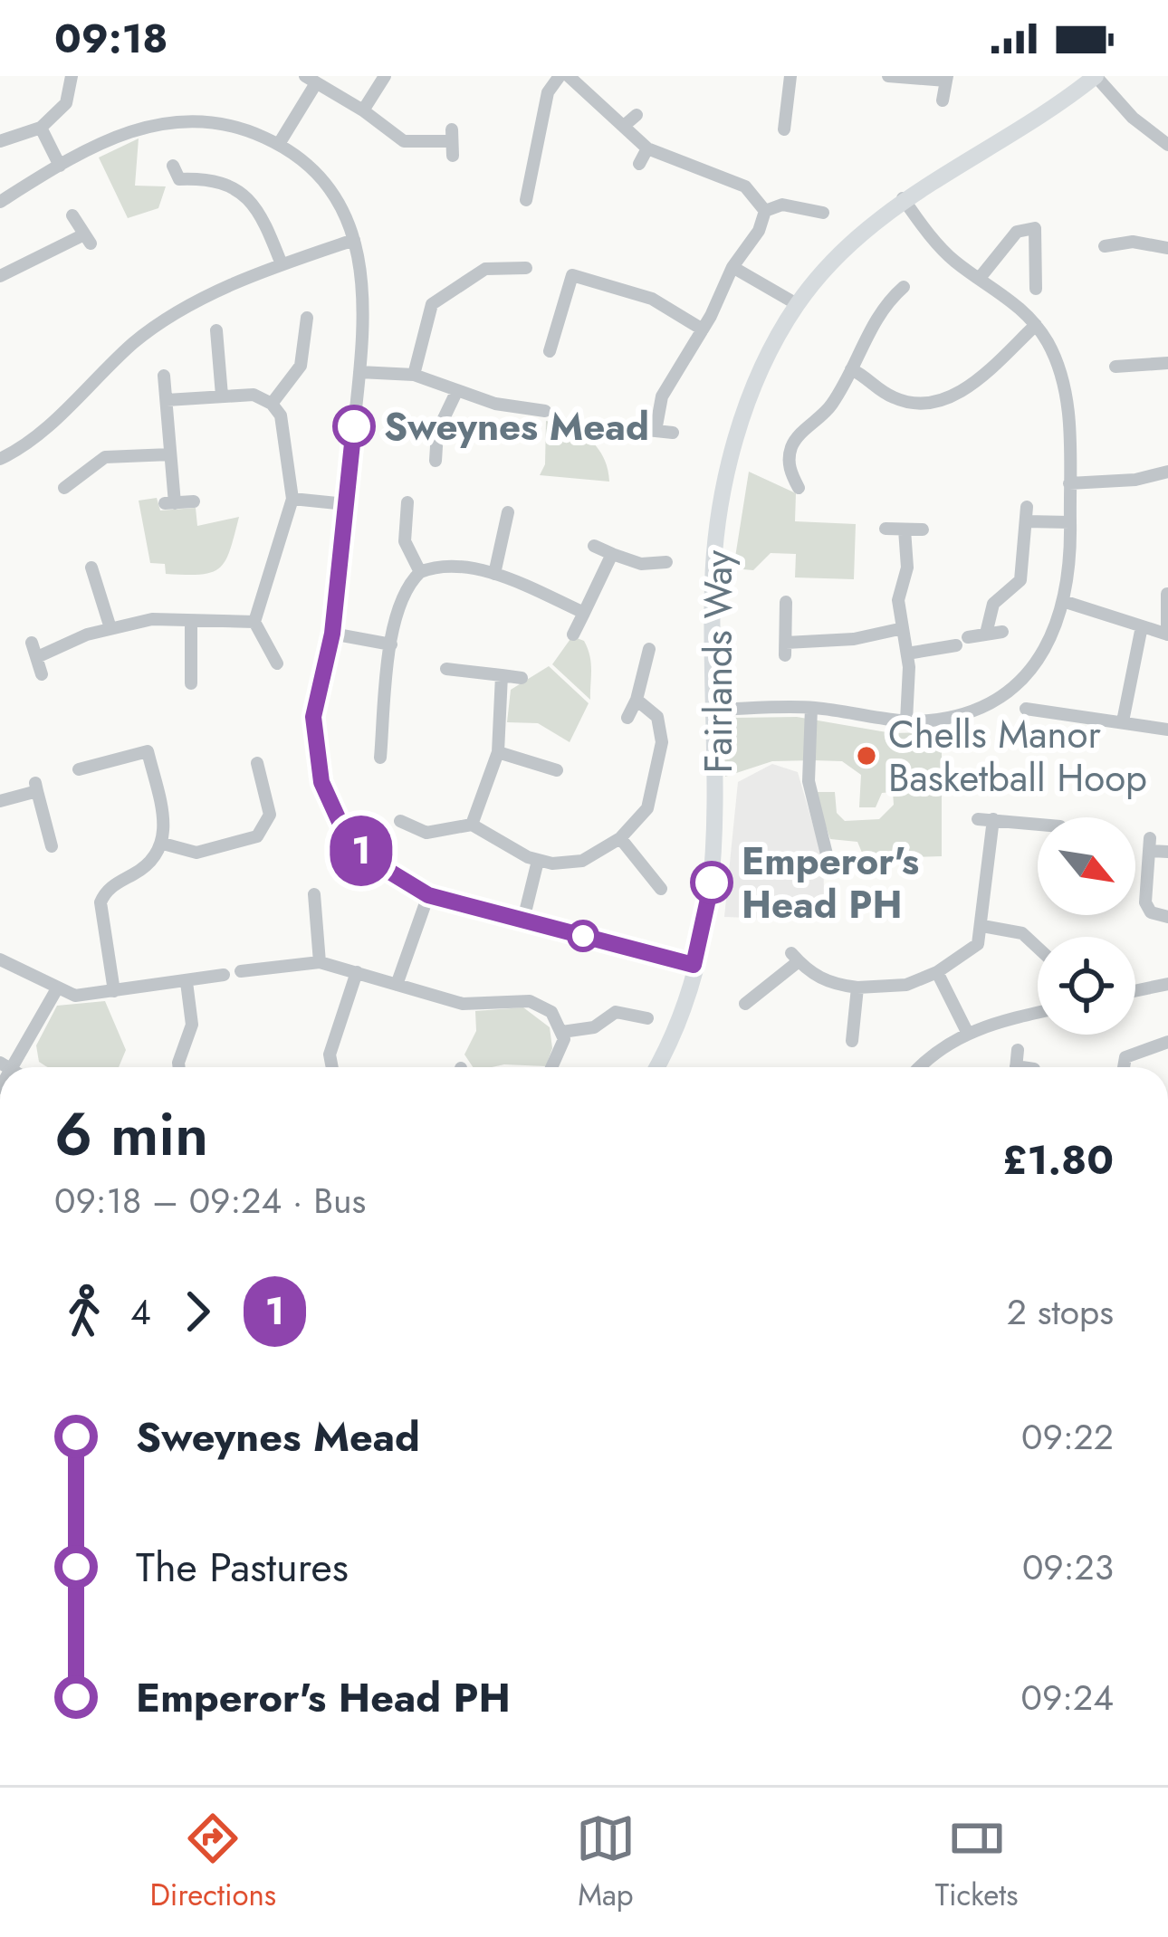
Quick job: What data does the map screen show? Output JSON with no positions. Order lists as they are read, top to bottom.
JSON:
{
  "streets": {
    "main road": ["Fairlands Way"]
  },
  "places": ["Sweynes Mead", "Chells Manor Basketball Hoop", "Emperor's Head PH"],
  "lines": ["bus line 1"],
  "north": "bottom right",
  "page": {
    "status": "09:18",
    "on_map": "1",
    "heading": ["6 min", "09:18 – 09:24 · Bus", "£1.80"],
    "legs": ["4", "1", "2 stops"],
    "list": [
      {
        "name": "Sweynes Mead",
        "value": "09:22"
      },
      {
        "name": "The Pastures",
        "value": "09:23"
      },
      {
        "name": "Emperor's Head PH",
        "value": "09:24"
      }
    ],
    "tabs": ["Directions", "Map", "Tickets"]
  }
}
